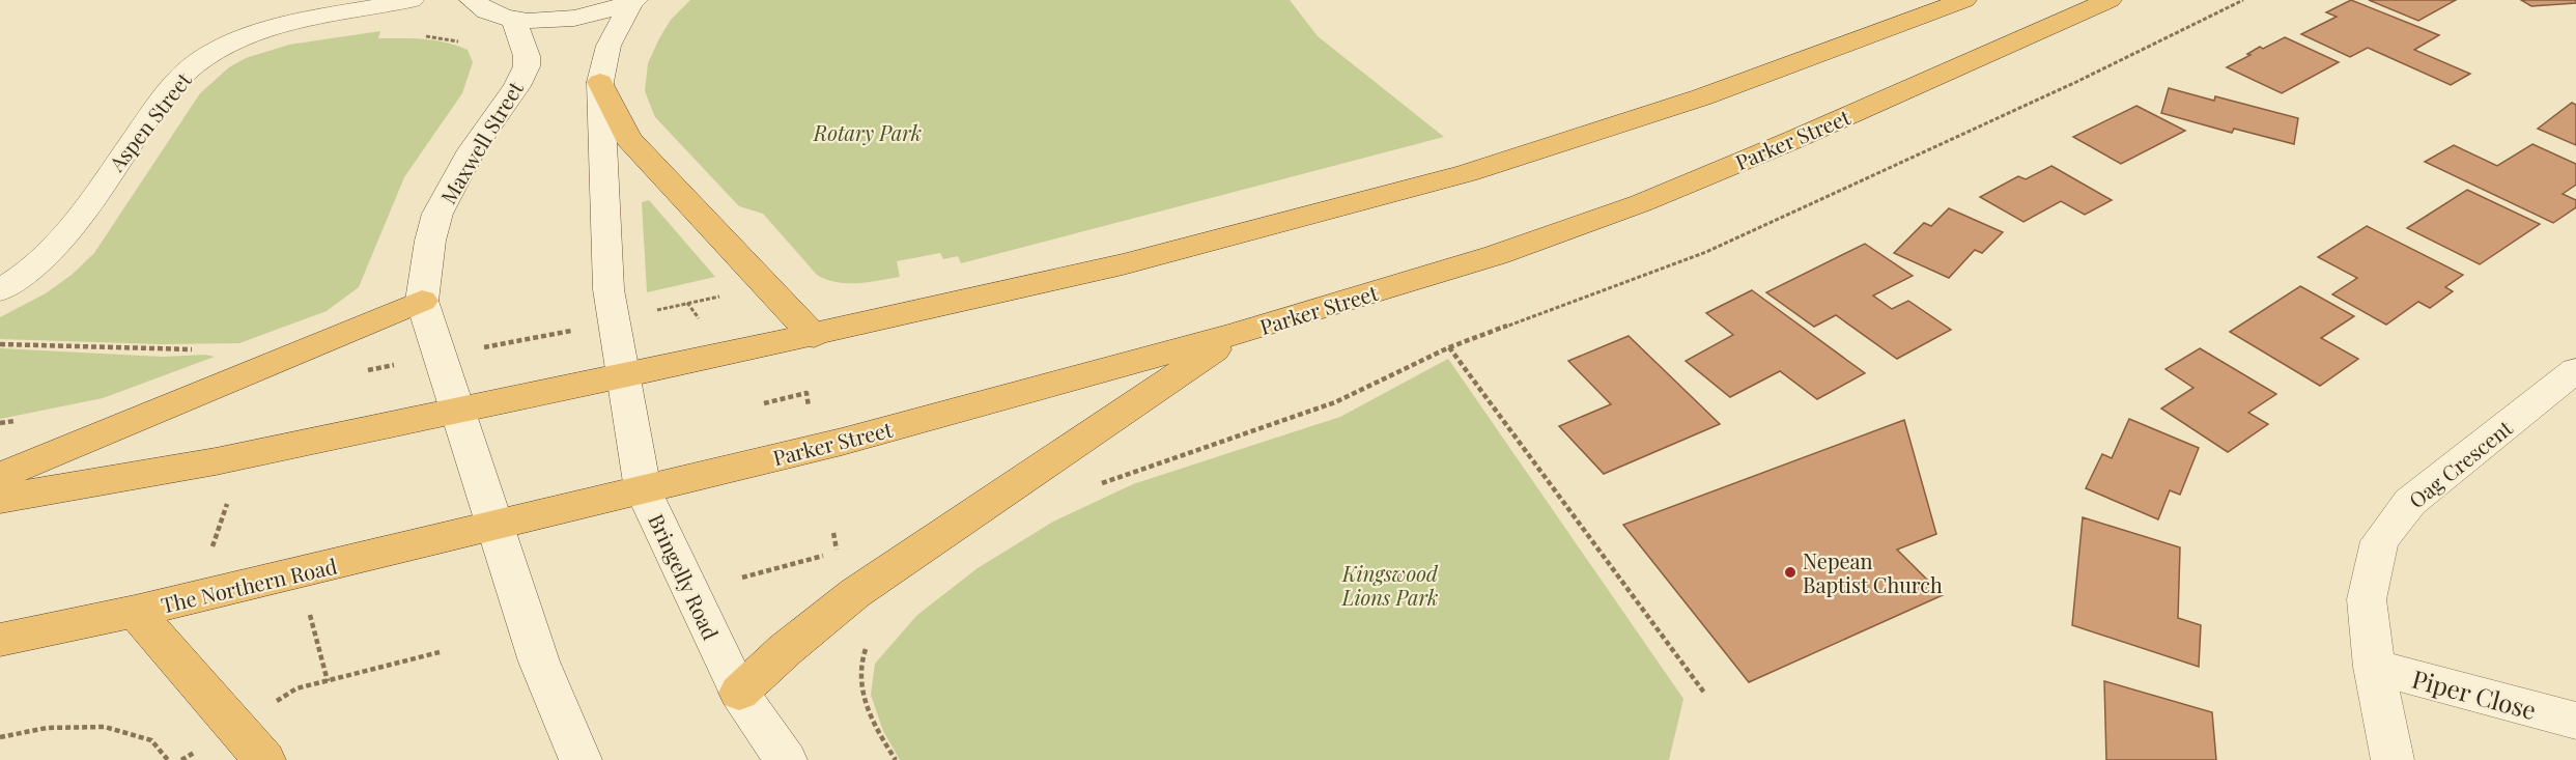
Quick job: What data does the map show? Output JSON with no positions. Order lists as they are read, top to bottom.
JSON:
{
  "streets": {
    "highway": ["Parker Street", "The Northern Road"],
    "main road": [
      "Aspen Street",
      "Maxwell Street",
      "Oag Crescent",
      "Bringelly Road",
      "Piper Close"
    ]
  },
  "crossings": [
    ["Parker Street", "Bringelly Road"],
    ["Parker Street", "The Northern Road"],
    ["Oag Crescent", "Piper Close"]
  ],
  "parks": ["Rotary Park", "Kingswood Lions Park"],
  "places": ["Nepean Baptist Church"]
}
